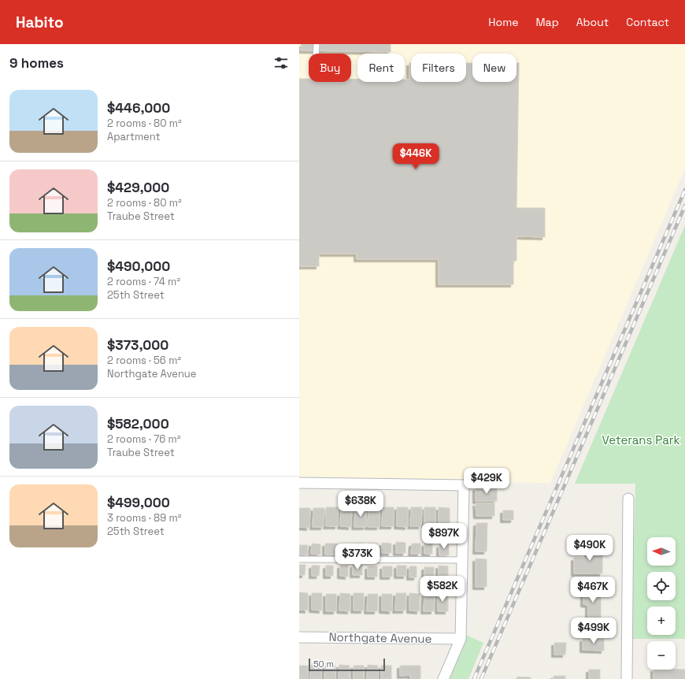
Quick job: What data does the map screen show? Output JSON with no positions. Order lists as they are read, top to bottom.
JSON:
{
  "streets": {
    "street": ["Northgate Avenue"]
  },
  "parks": ["Veterans Park"],
  "scale_bar": "50 m",
  "north": "left",
  "page": {
    "header": "Habito",
    "nav": [
      "Home",
      "Map",
      "About",
      "Contact"
    ],
    "heading": "9 homes",
    "chip": [
      "Buy",
      "Rent",
      "Filters",
      "New"
    ],
    "list": [
      {
        "name": "$446,000",
        "note": "2 rooms · 80 m² · Apartment"
      },
      {
        "name": "$429,000",
        "note": "2 rooms · 80 m² · Traube Street"
      },
      {
        "name": "$490,000",
        "note": "2 rooms · 74 m² · 25th Street"
      },
      {
        "name": "$373,000",
        "note": "2 rooms · 56 m² · Northgate Avenue"
      },
      {
        "name": "$582,000",
        "note": "2 rooms · 76 m² · Traube Street"
      },
      {
        "name": "$499,000",
        "note": "3 rooms · 89 m² · 25th Street"
      }
    ],
    "price": [
      "$446K",
      "$429K",
      "$638K",
      "$897K",
      "$490K",
      "$373K",
      "$582K",
      "$467K",
      "$499K"
    ],
    "map_buttons": ["+", "−"],
    "scale": "50 m"
  }
}
